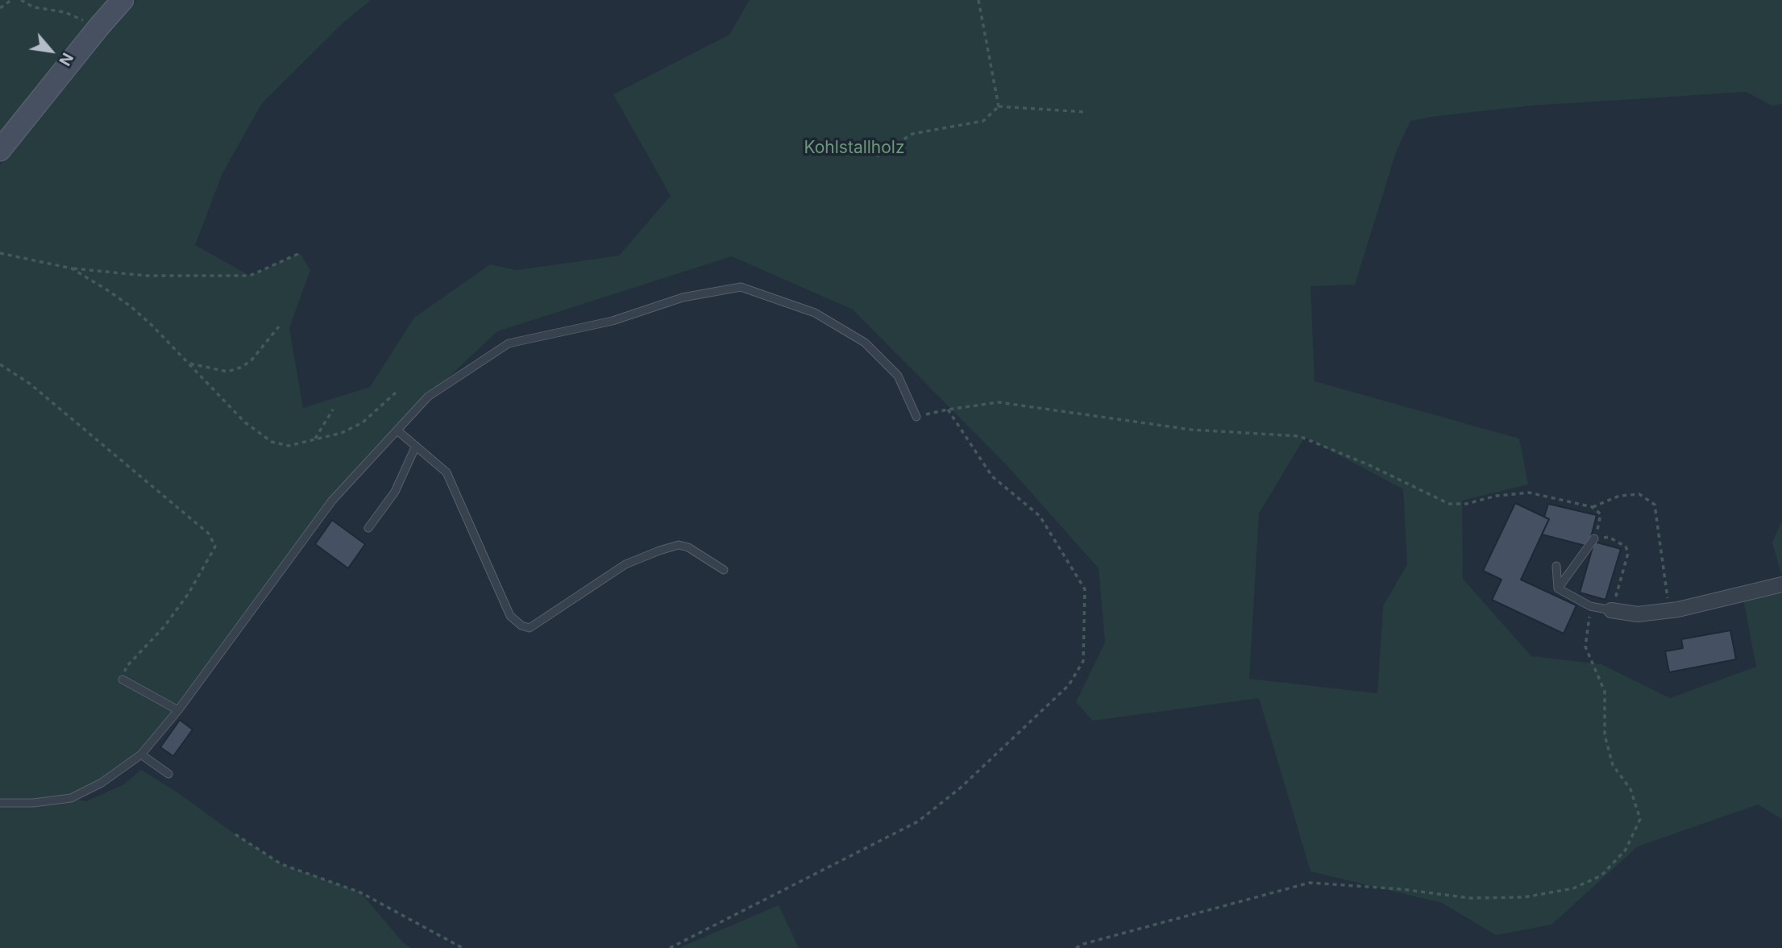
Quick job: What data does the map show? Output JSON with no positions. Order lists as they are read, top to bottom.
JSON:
{
  "parks": ["Kohlstallholz"],
  "north": "bottom right"
}
